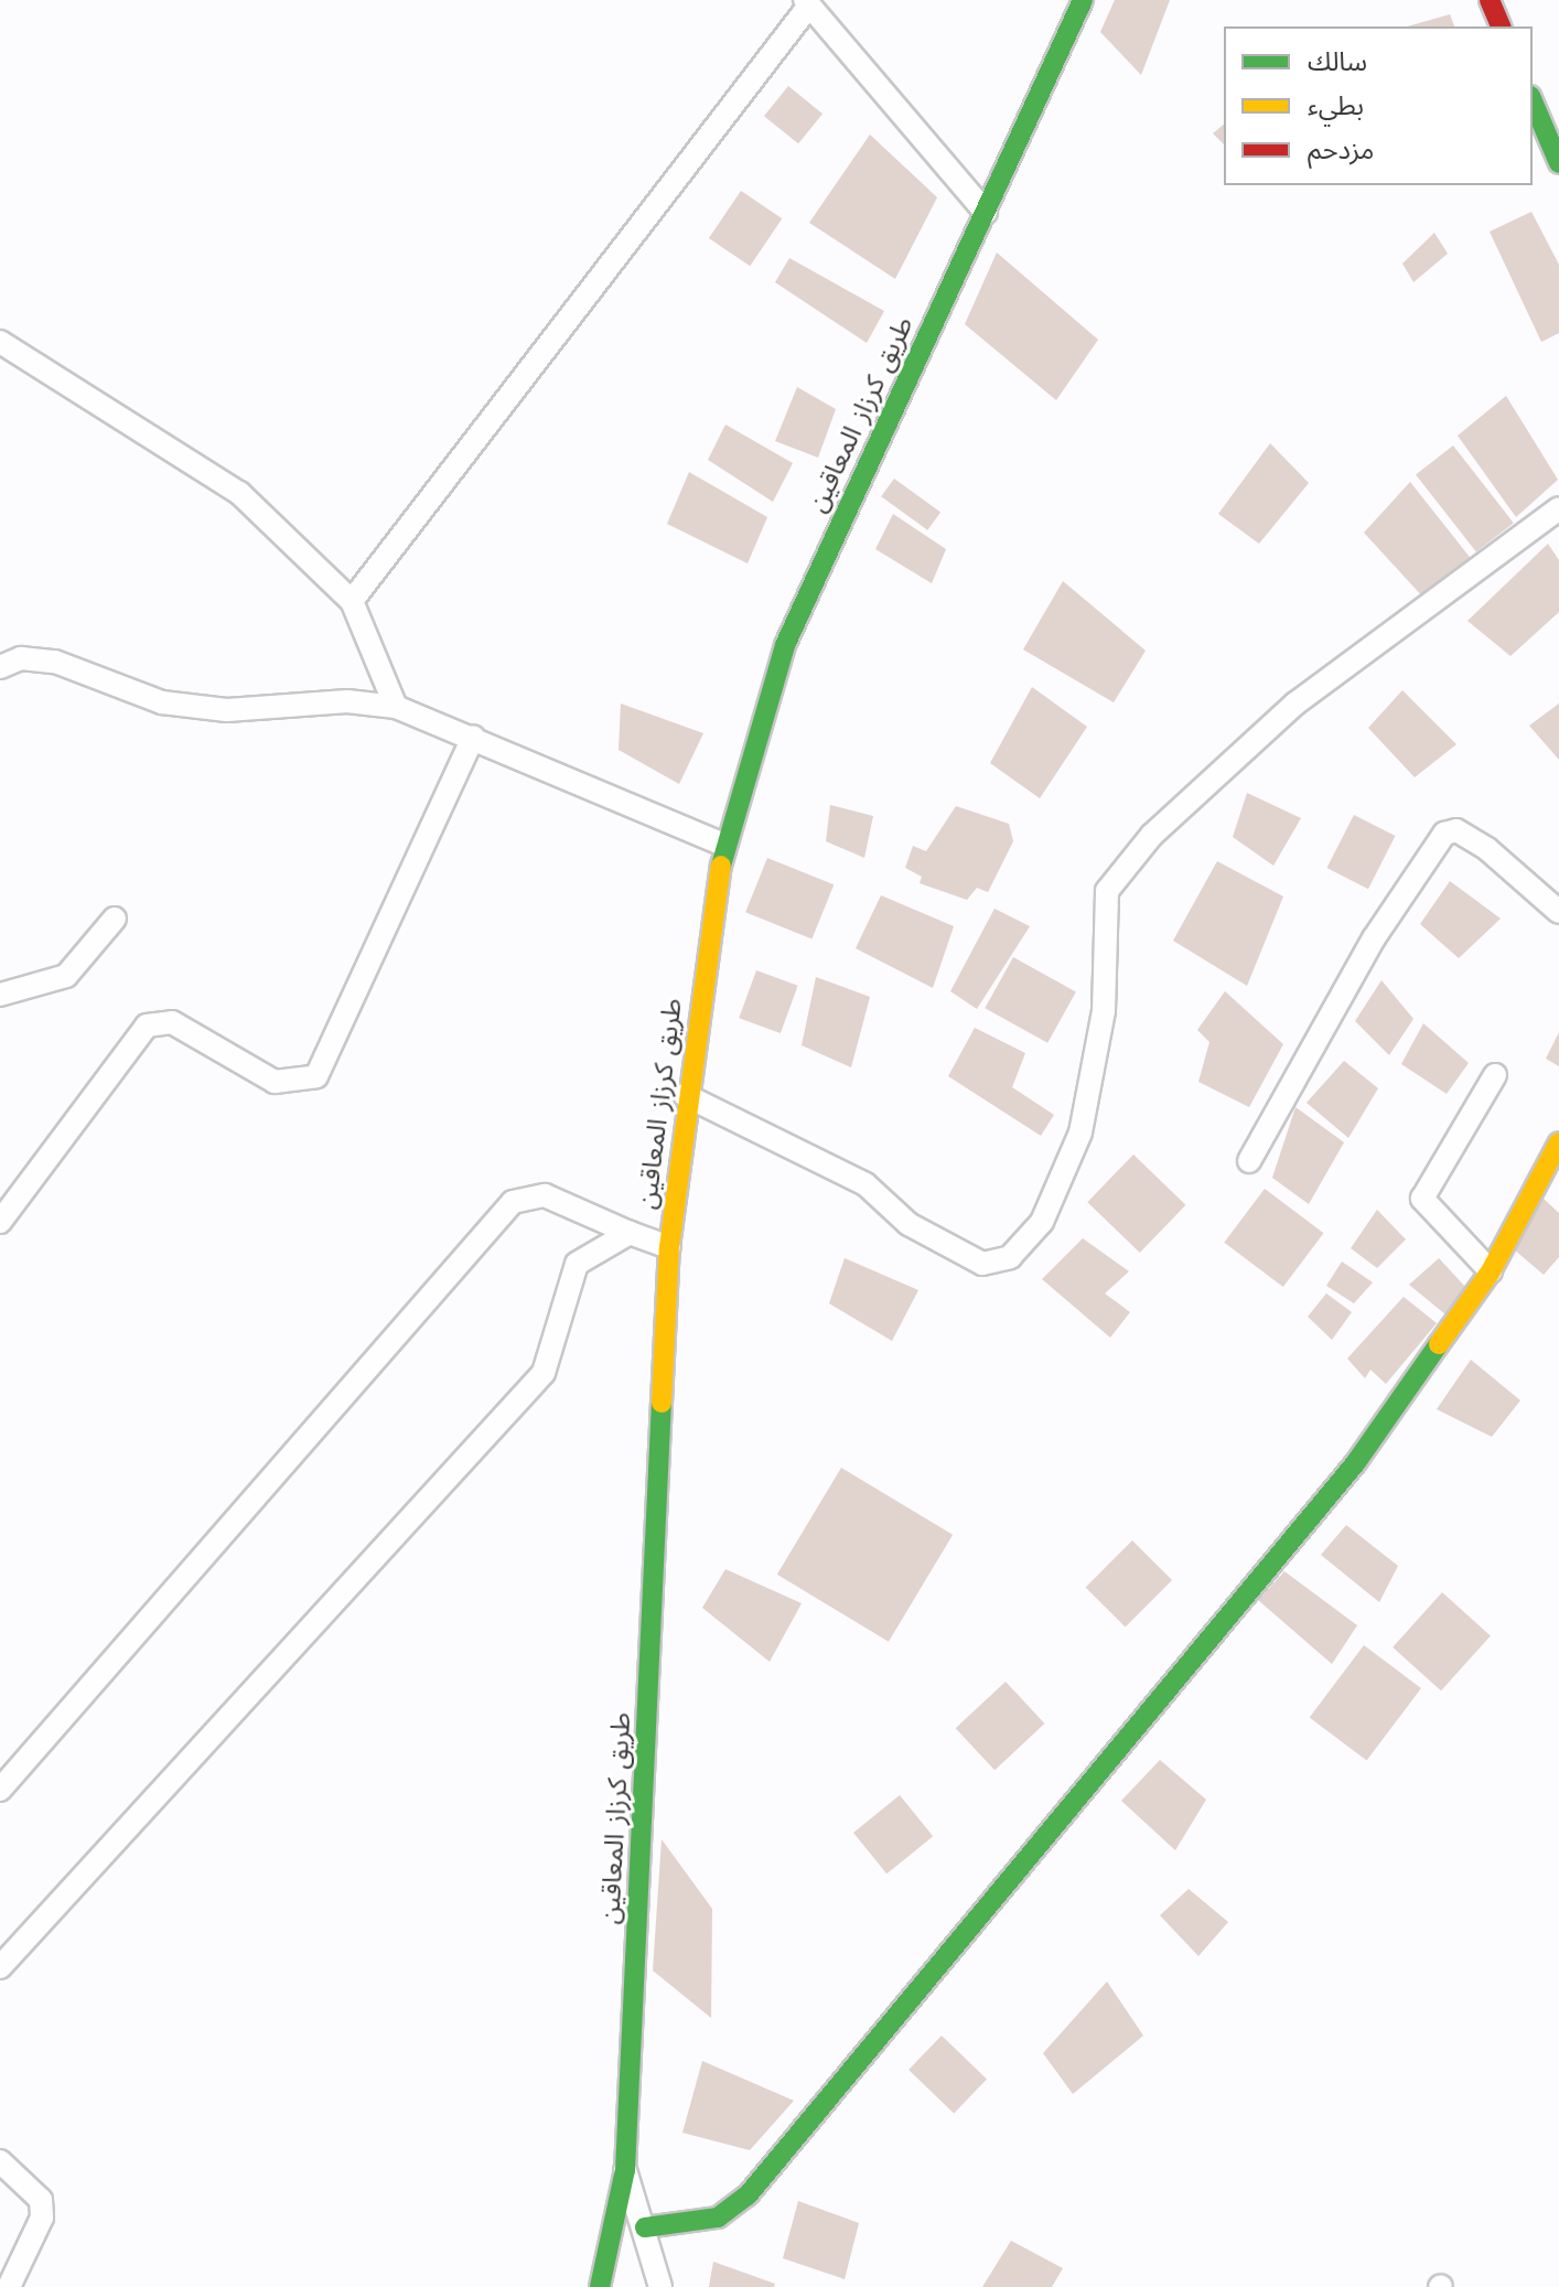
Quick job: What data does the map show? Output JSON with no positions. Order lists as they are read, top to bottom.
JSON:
{
  "streets": {
    "street": ["طريق كرزاز المعاقين"]
  },
  "legend": ["سالك", "بطيء", "مزدحم"]
}
